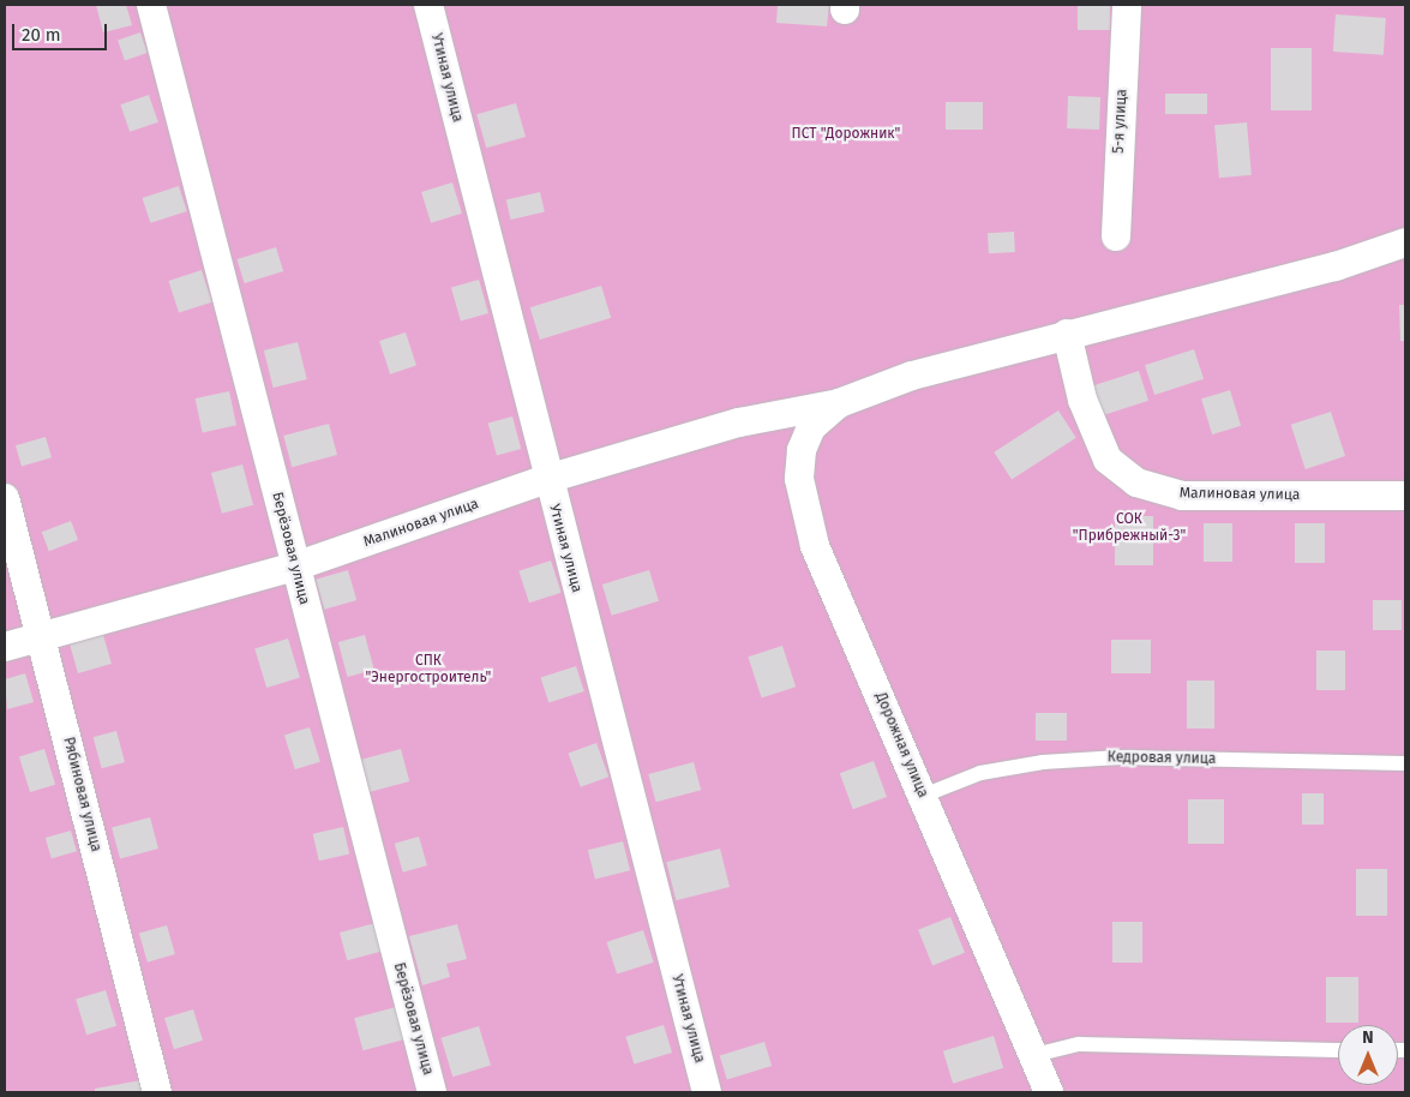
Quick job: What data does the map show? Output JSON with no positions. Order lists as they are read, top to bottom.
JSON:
{
  "streets": {
    "street": [
      "Утиная улица",
      "5-я улица",
      "Малиновая улица",
      "Берёзовая улица",
      "Дорожная улица",
      "Рябиновая улица"
    ],
    "lane": ["Кедровая улица"]
  },
  "crossings": [
    ["Утиная улица", "Малиновая улица"],
    ["Малиновая улица", "Берёзовая улица"],
    ["Малиновая улица", "Дорожная улица"],
    ["Малиновая улица", "Рябиновая улица"],
    ["Дорожная улица", "Кедровая улица"]
  ],
  "parks": ["ПСТ \"Дорожник\"", "СОК \"Прибрежный-3\"", "СПК \"Энергостроитель\""],
  "scale_bar": "20 m",
  "north": "top"
}
